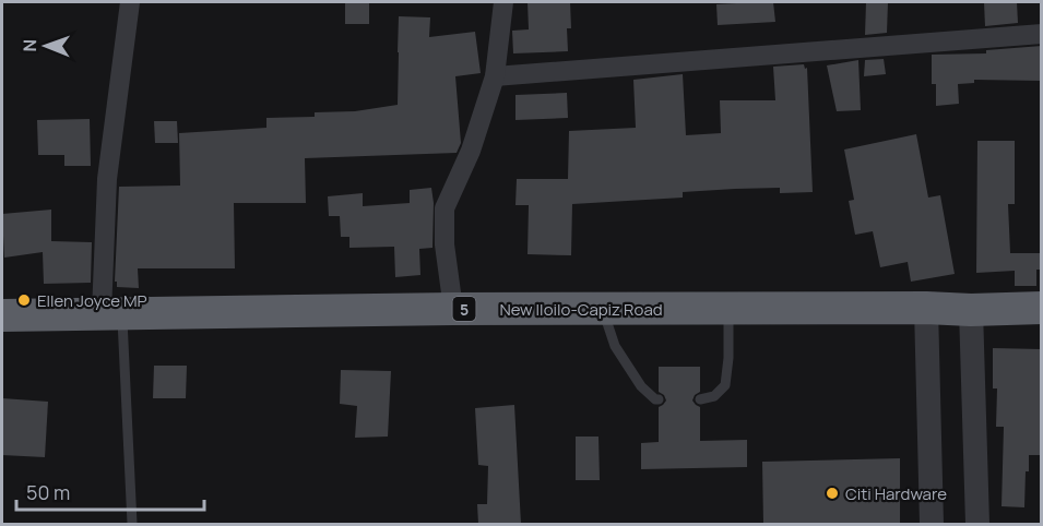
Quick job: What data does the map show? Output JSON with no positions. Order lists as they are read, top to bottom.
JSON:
{
  "streets": {
    "highway": ["5", "New Iloilo-Capiz Road"]
  },
  "places": ["Ellen Joyce MP", "Citi Hardware"],
  "scale_bar": "50 m",
  "north": "left"
}
